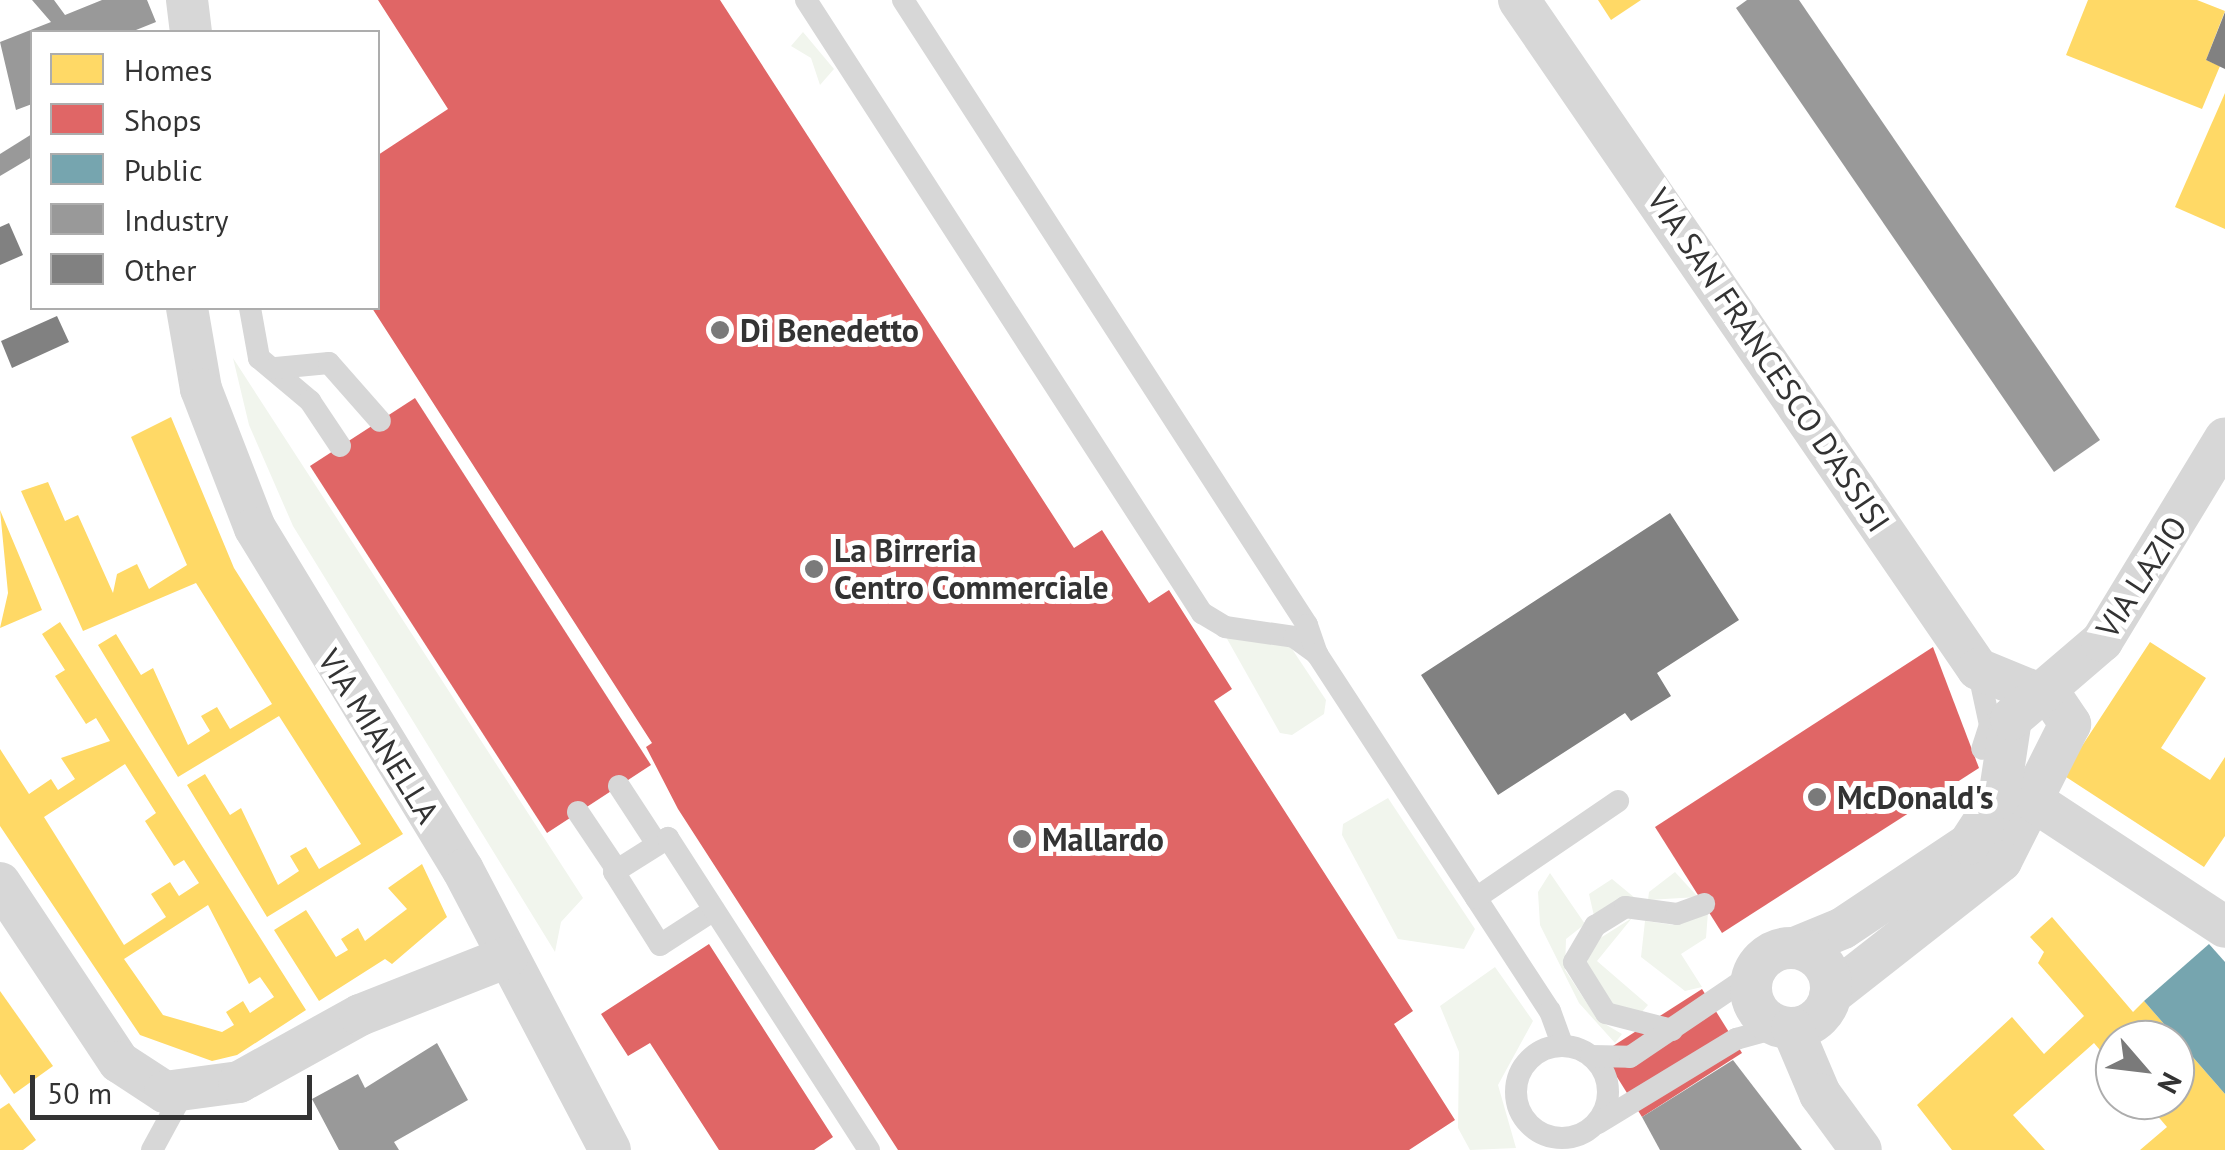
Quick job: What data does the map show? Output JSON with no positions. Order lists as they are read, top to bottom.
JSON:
{
  "streets": {
    "street": ["VIA SAN FRANCESCO D'ASSISI", "VIA LAZIO", "VIA MIANELLA"]
  },
  "places": [
    "Di Benedetto",
    "La Birreria Centro Commerciale",
    "McDonald's",
    "Mallardo"
  ],
  "legend": [
    "Homes",
    "Shops",
    "Public",
    "Industry",
    "Other"
  ],
  "scale_bar": "50 m",
  "north": "bottom right"
}
